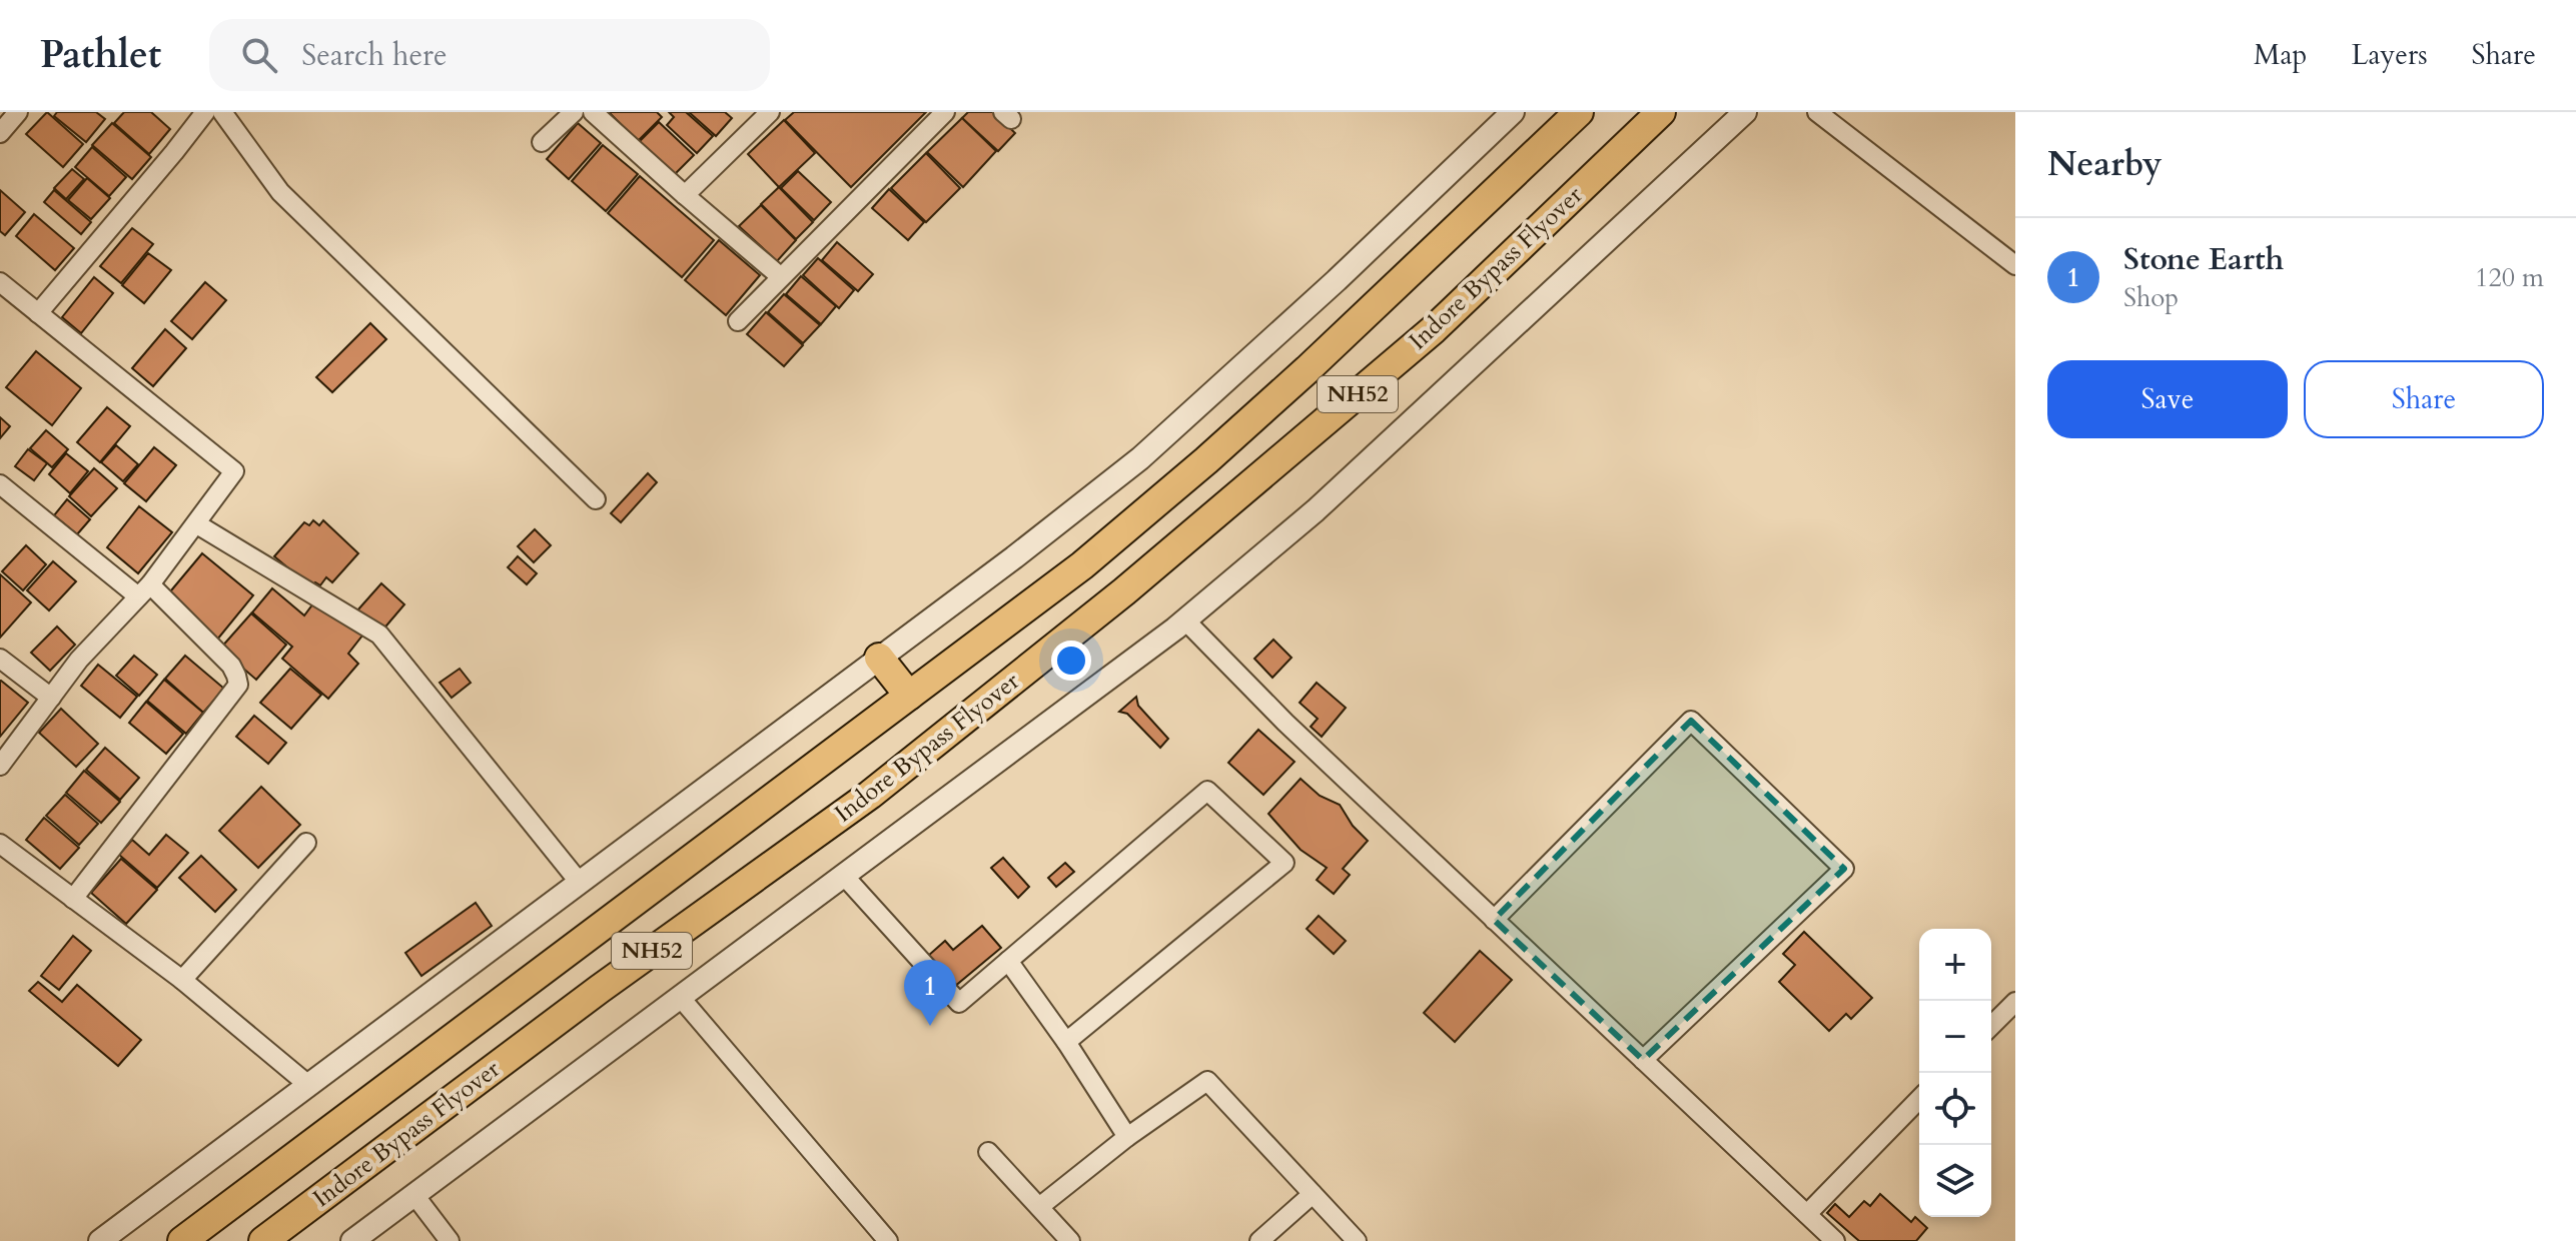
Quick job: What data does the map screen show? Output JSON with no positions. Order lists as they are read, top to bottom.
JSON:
{
  "streets": {
    "highway": ["Indore Bypass Flyover", "NH52"]
  },
  "page": {
    "header": "Pathlet",
    "search": "Search here",
    "nav": ["Map", "Layers", "Share"],
    "heading": "Nearby",
    "list": [
      {
        "mark": "1",
        "name": "Stone Earth",
        "note": "Shop",
        "value": "120 m"
      }
    ],
    "buttons": ["Save", "Share"],
    "map_buttons": ["+", "−"],
    "pins": "1"
  }
}
